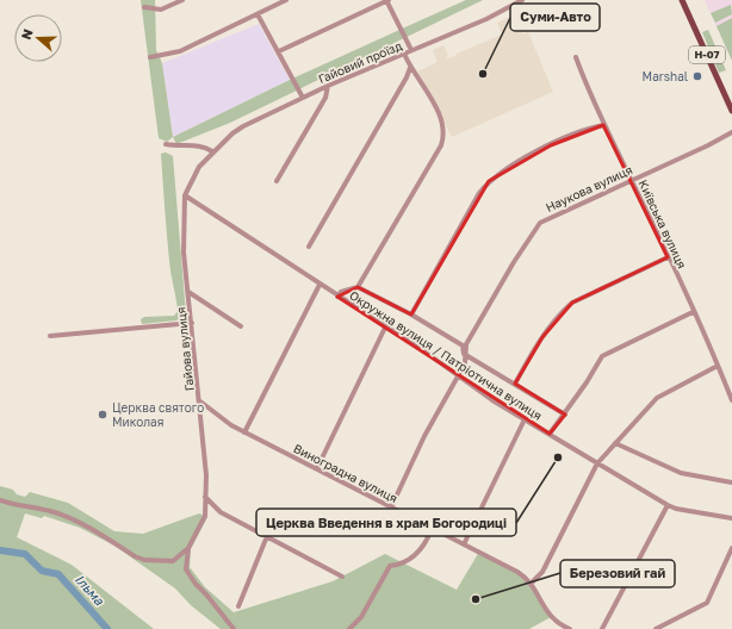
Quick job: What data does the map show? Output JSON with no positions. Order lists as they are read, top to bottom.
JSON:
{
  "streets": {
    "main road": ["Н-07"],
    "street": [
      "Гайовий проїзд",
      "Наукова вулиця",
      "Київська вулиця",
      "Гайова вулиця",
      "Окружна вулиця / Патріотична вулиця",
      "Виноградна вулиця"
    ]
  },
  "crossings": [
    ["Гайовий проїзд", "Гайова вулиця"],
    ["Наукова вулиця", "Київська вулиця"],
    ["Наукова вулиця", "Окружна вулиця / Патріотична вулиця"],
    ["Наукова вулиця", "Виноградна вулиця"],
    ["Гайова вулиця", "Окружна вулиця / Патріотична вулиця"],
    ["Гайова вулиця", "Виноградна вулиця"]
  ],
  "water": ["Ільма"],
  "places": [
    "Суми-Авто",
    "Marshal",
    "Церква святого Миколая",
    "Церква Введення в храм Богородиці",
    "Березовий гай"
  ],
  "north": "left"
}
